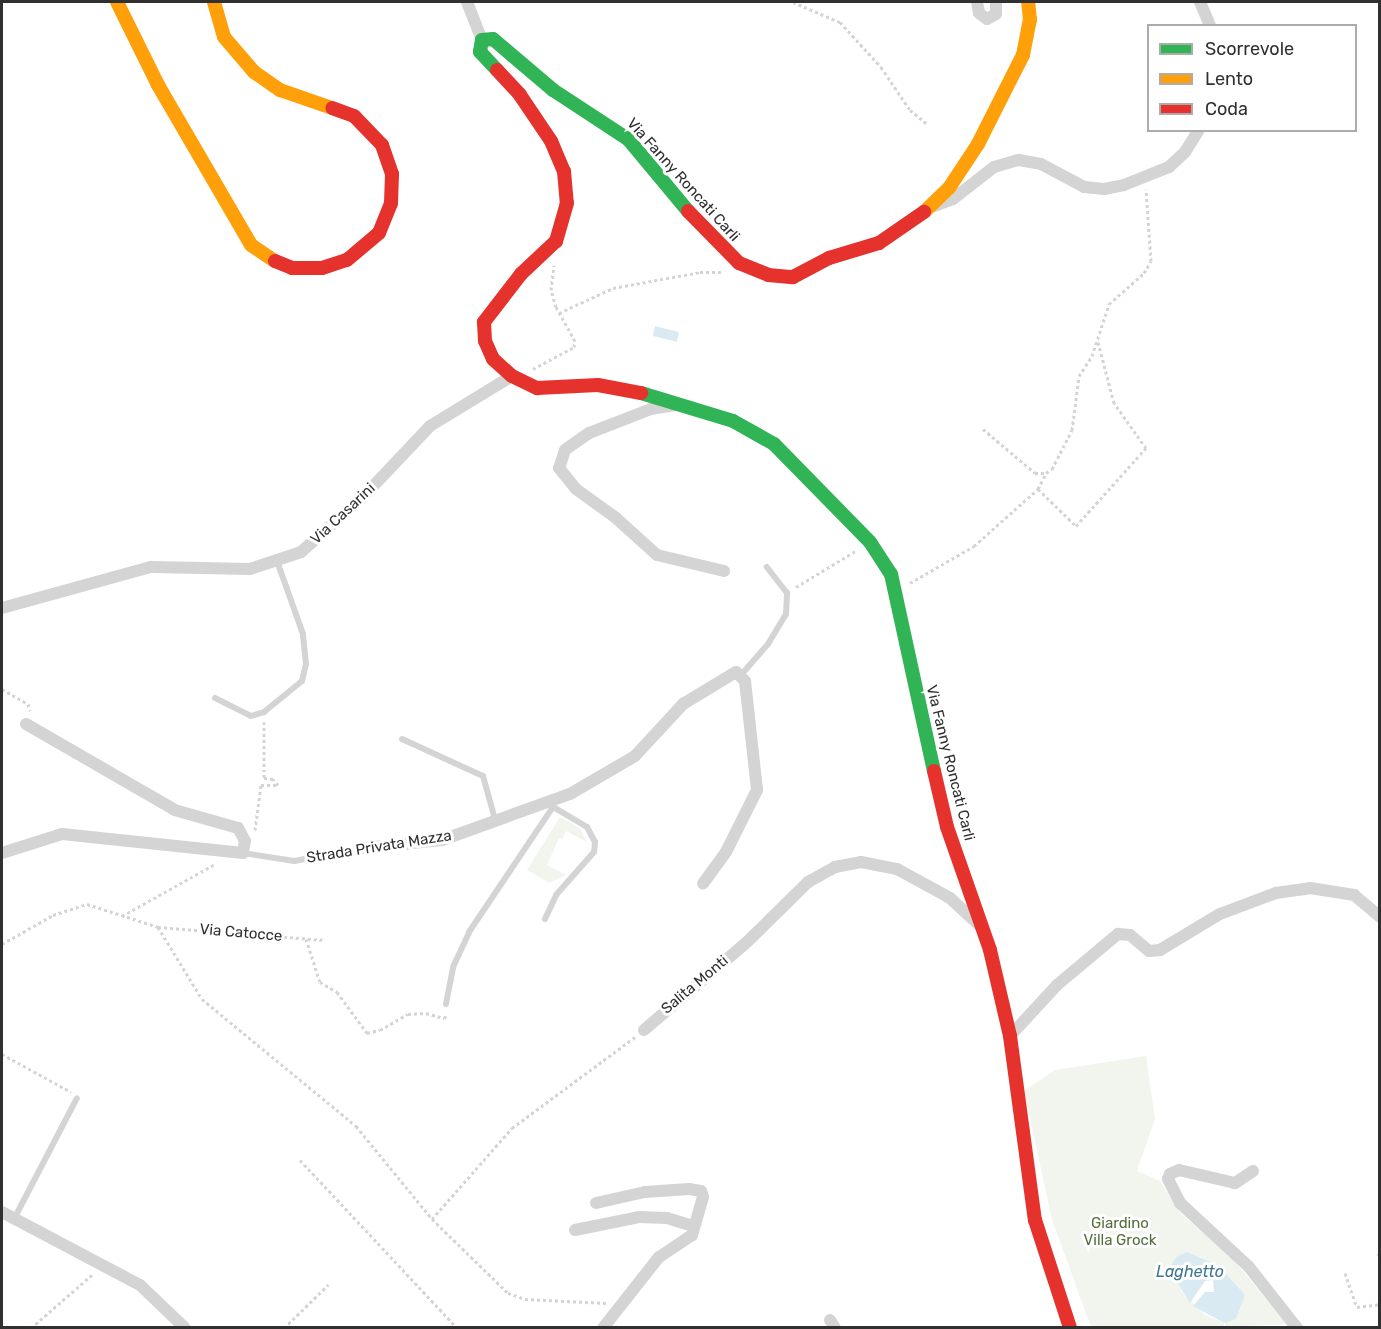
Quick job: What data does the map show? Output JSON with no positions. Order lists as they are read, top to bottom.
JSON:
{
  "streets": {
    "main road": ["Via Fanny Roncati Carli"],
    "street": ["Via Casarini", "Strada Privata Mazza", "Salita Monti"],
    "path": ["Via Catocce"]
  },
  "crossings": [
    ["Via Fanny Roncati Carli", "Via Casarini"],
    ["Via Fanny Roncati Carli", "Salita Monti"]
  ],
  "water": ["Laghetto"],
  "parks": ["Giardino Villa Grock"],
  "legend": ["Scorrevole", "Lento", "Coda"]
}
